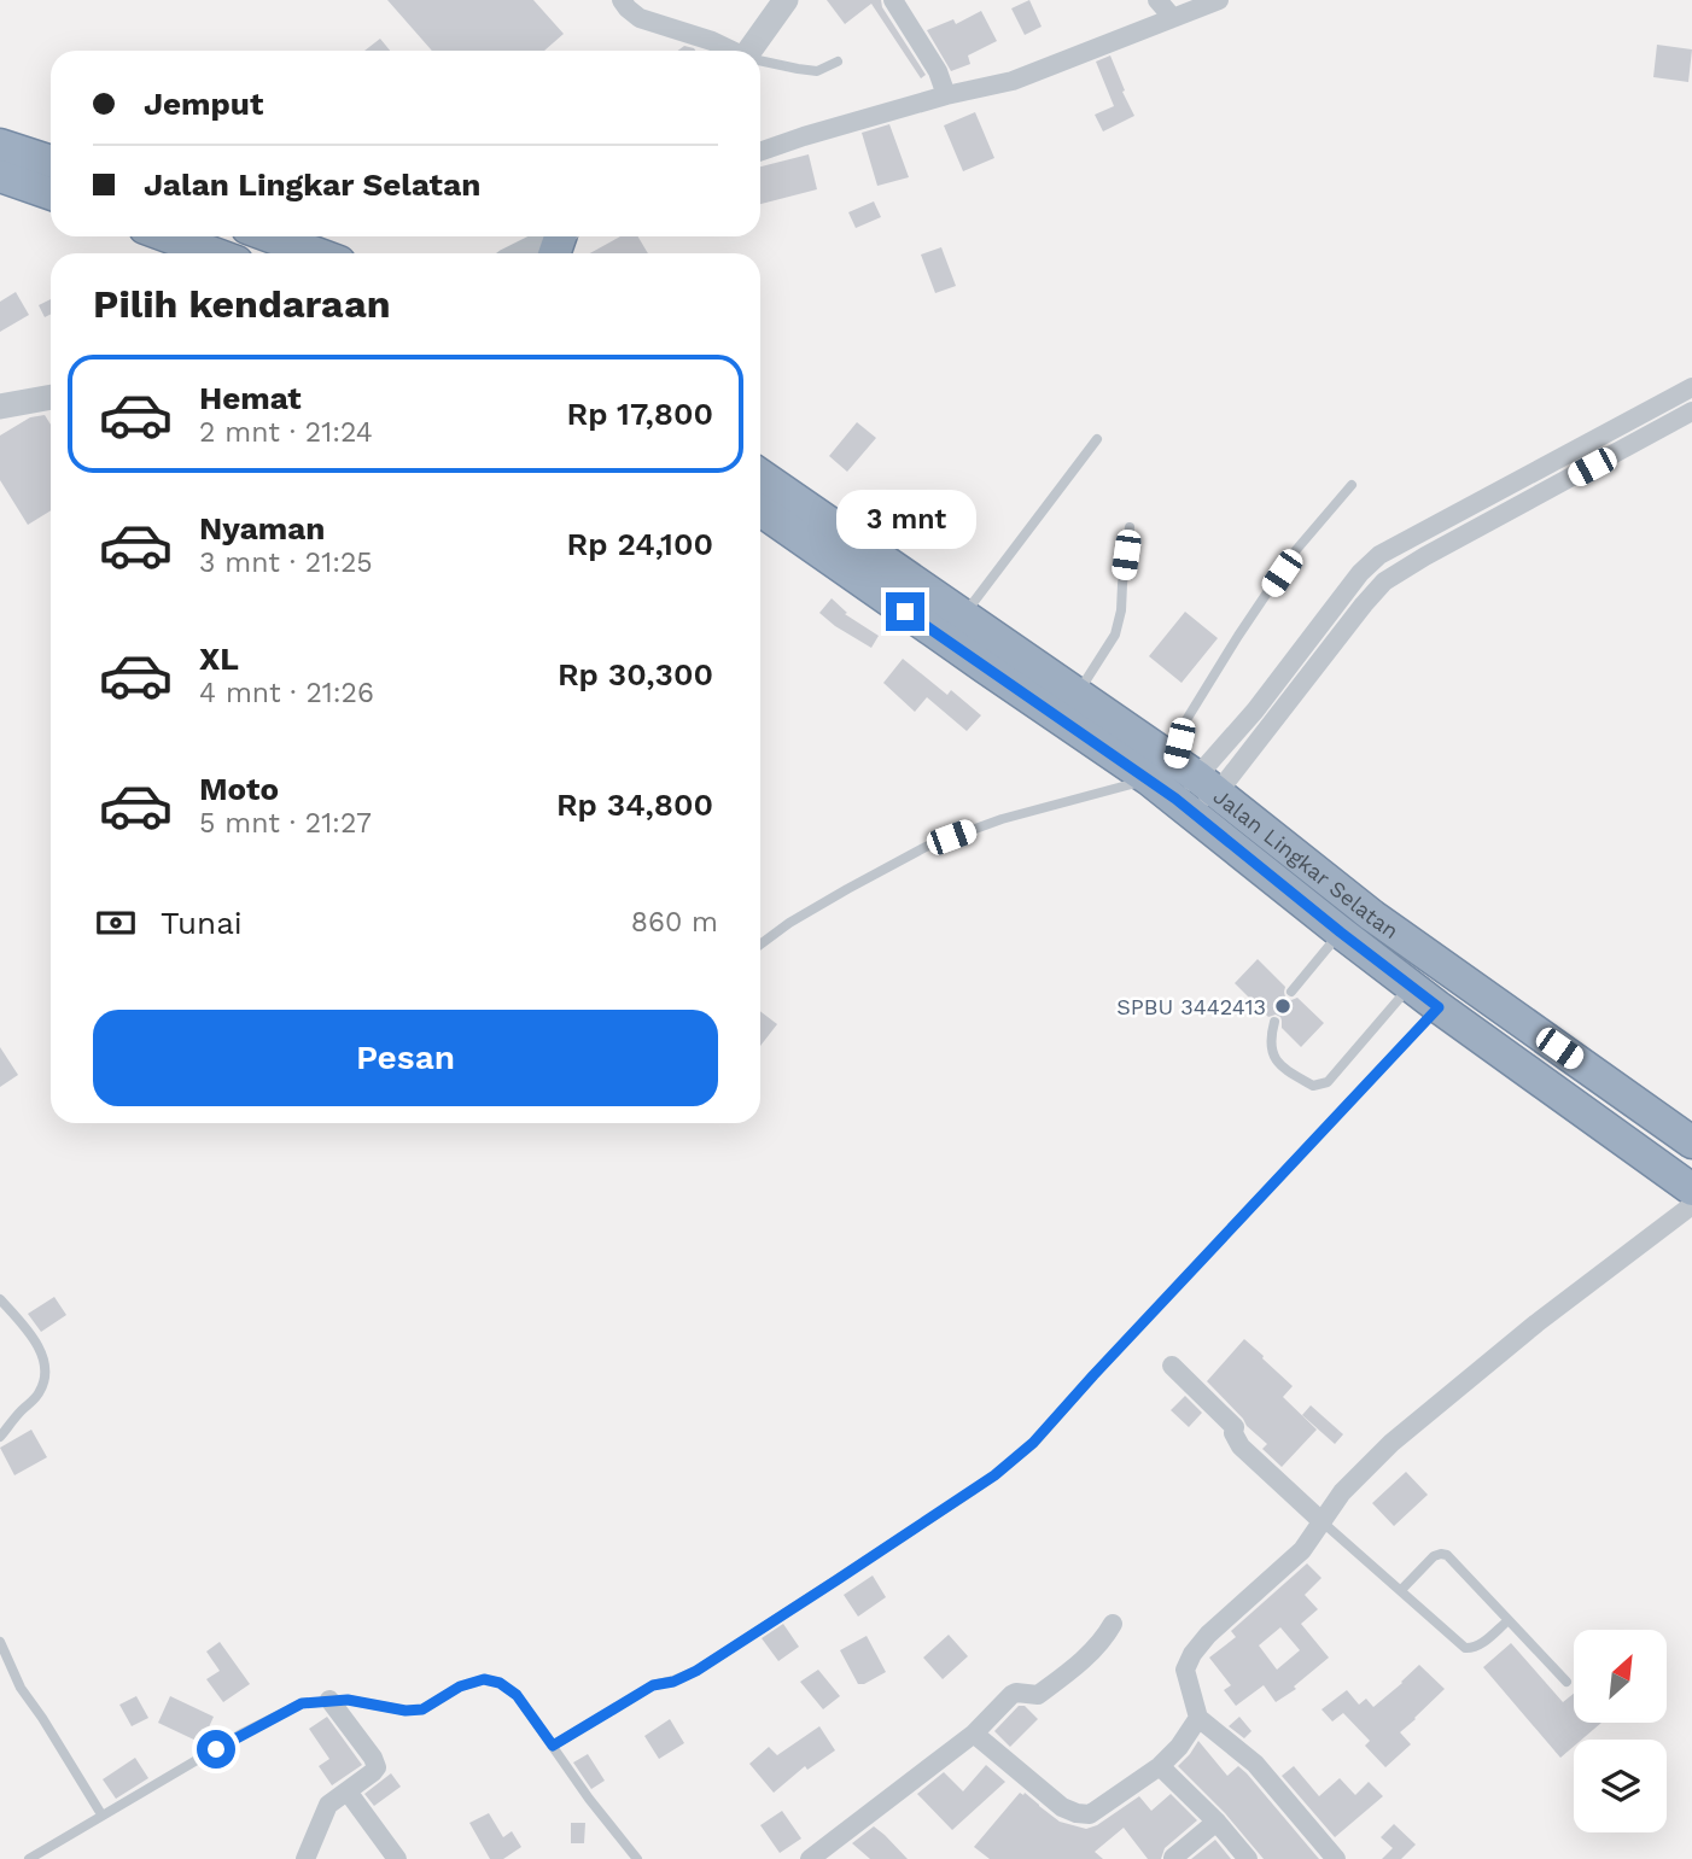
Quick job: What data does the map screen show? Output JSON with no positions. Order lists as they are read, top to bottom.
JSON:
{
  "streets": {
    "highway": ["Jalan Lingkar Selatan"]
  },
  "places": ["SPBU 3442413"],
  "north": "top right",
  "page": {
    "banner": ["Jemput", "Jalan Lingkar Selatan"],
    "heading": "Pilih kendaraan",
    "list": [
      {
        "name": "Hemat",
        "note": "2 mnt · 21:24",
        "value": "Rp 17,800"
      },
      {
        "name": "Nyaman",
        "note": "3 mnt · 21:25",
        "value": "Rp 24,100"
      },
      {
        "name": "XL",
        "note": "4 mnt · 21:26",
        "value": "Rp 30,300"
      },
      {
        "name": "Moto",
        "note": "5 mnt · 21:27",
        "value": "Rp 34,800"
      }
    ],
    "bubble": "3 mnt",
    "pay": ["Tunai", "860 m"],
    "buttons": "Pesan"
  }
}
